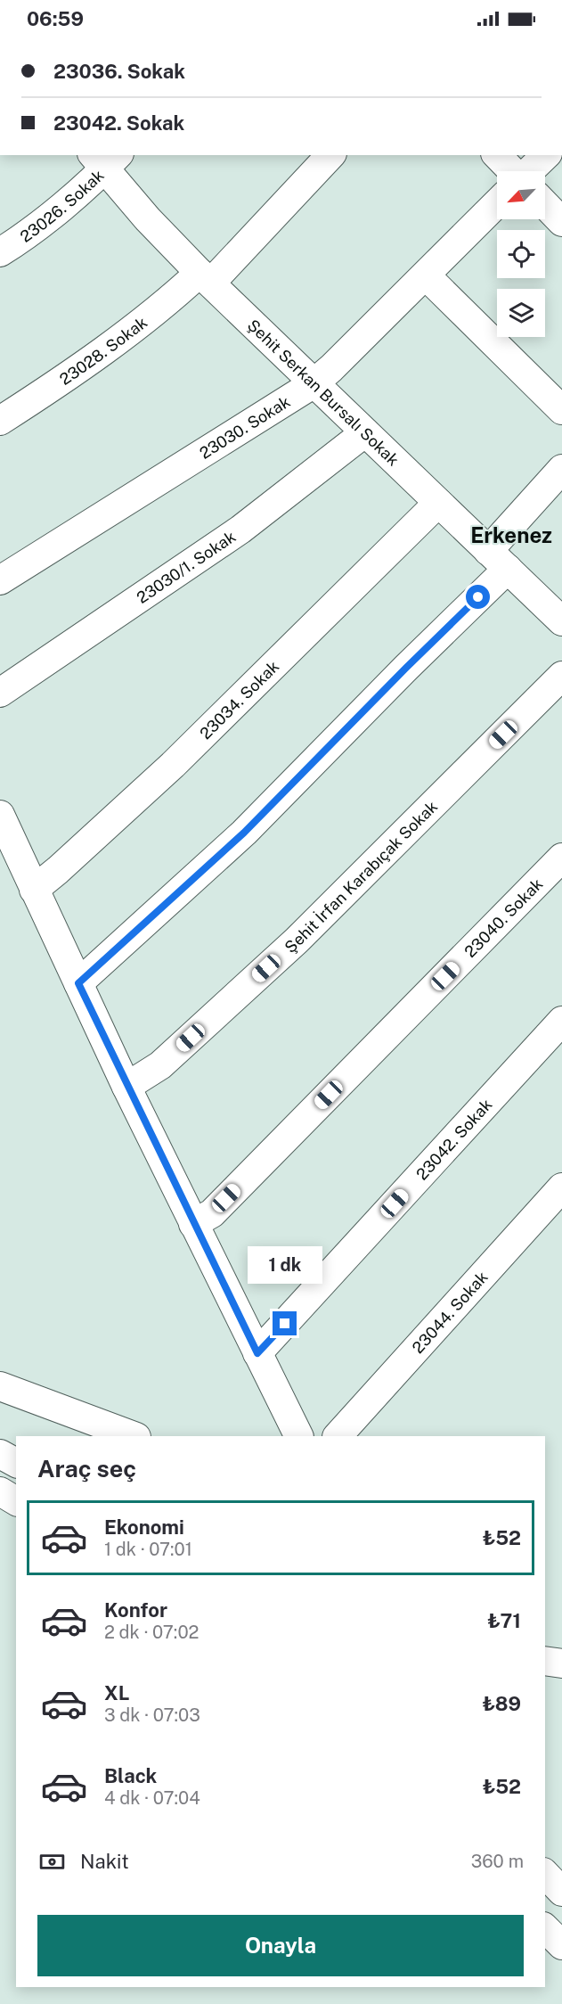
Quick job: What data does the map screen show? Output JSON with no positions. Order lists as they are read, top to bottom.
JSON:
{
  "streets": {
    "street": [
      "23026. Sokak",
      "23028. Sokak",
      "Şehit Serkan Bursalı Sokak",
      "23030. Sokak",
      "23030/1. Sokak",
      "23034. Sokak",
      "Şehit İrfan Karabıçak Sokak",
      "23040. Sokak",
      "23042. Sokak",
      "23044. Sokak"
    ]
  },
  "crossings": [
    ["23026. Sokak", "Şehit Serkan Bursalı Sokak"],
    ["23028. Sokak", "Şehit Serkan Bursalı Sokak"],
    ["Şehit Serkan Bursalı Sokak", "23030. Sokak"],
    ["Şehit Serkan Bursalı Sokak", "23030/1. Sokak"],
    ["Şehit Serkan Bursalı Sokak", "23034. Sokak"]
  ],
  "districts": ["Erkenez"],
  "north": "bottom left",
  "page": {
    "status": "06:59",
    "banner": ["23036. Sokak", "23042. Sokak"],
    "bubble": "1 dk",
    "heading": "Araç seç",
    "list": [
      {
        "name": "Ekonomi",
        "note": "1 dk · 07:01",
        "value": "₺52"
      },
      {
        "name": "Konfor",
        "note": "2 dk · 07:02",
        "value": "₺71"
      },
      {
        "name": "XL",
        "note": "3 dk · 07:03",
        "value": "₺89"
      },
      {
        "name": "Black",
        "note": "4 dk · 07:04",
        "value": "₺52"
      }
    ],
    "pay": ["Nakit", "360 m"],
    "buttons": "Onayla"
  }
}
